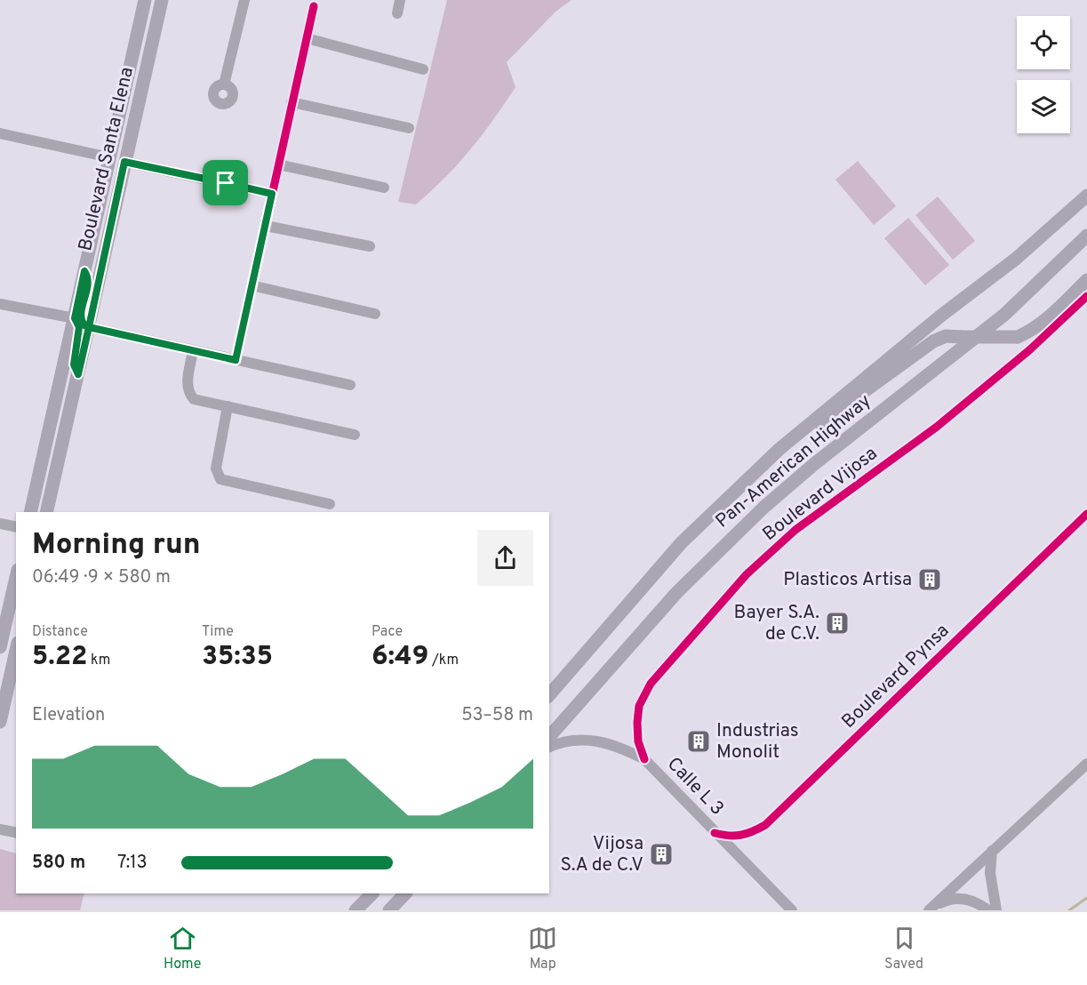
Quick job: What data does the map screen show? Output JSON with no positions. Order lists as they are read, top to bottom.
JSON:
{
  "streets": {
    "main road": ["Boulevard Santa Elena", "Pan-American Highway"],
    "street": ["Boulevard Vijosa", "Boulevard Pynsa", "Calle L 3"]
  },
  "crossings": [
    ["Boulevard Vijosa", "Calle L 3"],
    ["Boulevard Pynsa", "Calle L 3"]
  ],
  "places": {
    "building": [
      "Plasticos Artisa",
      "Bayer S.A. de C.V.",
      "Industrias Monolit",
      "Vijosa S.A de C.V"
    ]
  },
  "page": {
    "heading": ["Morning run", "06:49 · 9 × 580 m"],
    "stats": [
      ["Distance", "5.22 km"],
      ["Time", "35:35"],
      ["Pace", "6:49 /km"]
    ],
    "chart": ["Elevation", "53–58 m"],
    "list": [
      {
        "name": "580 m",
        "note": "7:13"
      }
    ],
    "tabs": ["Home", "Map", "Saved"]
  }
}
